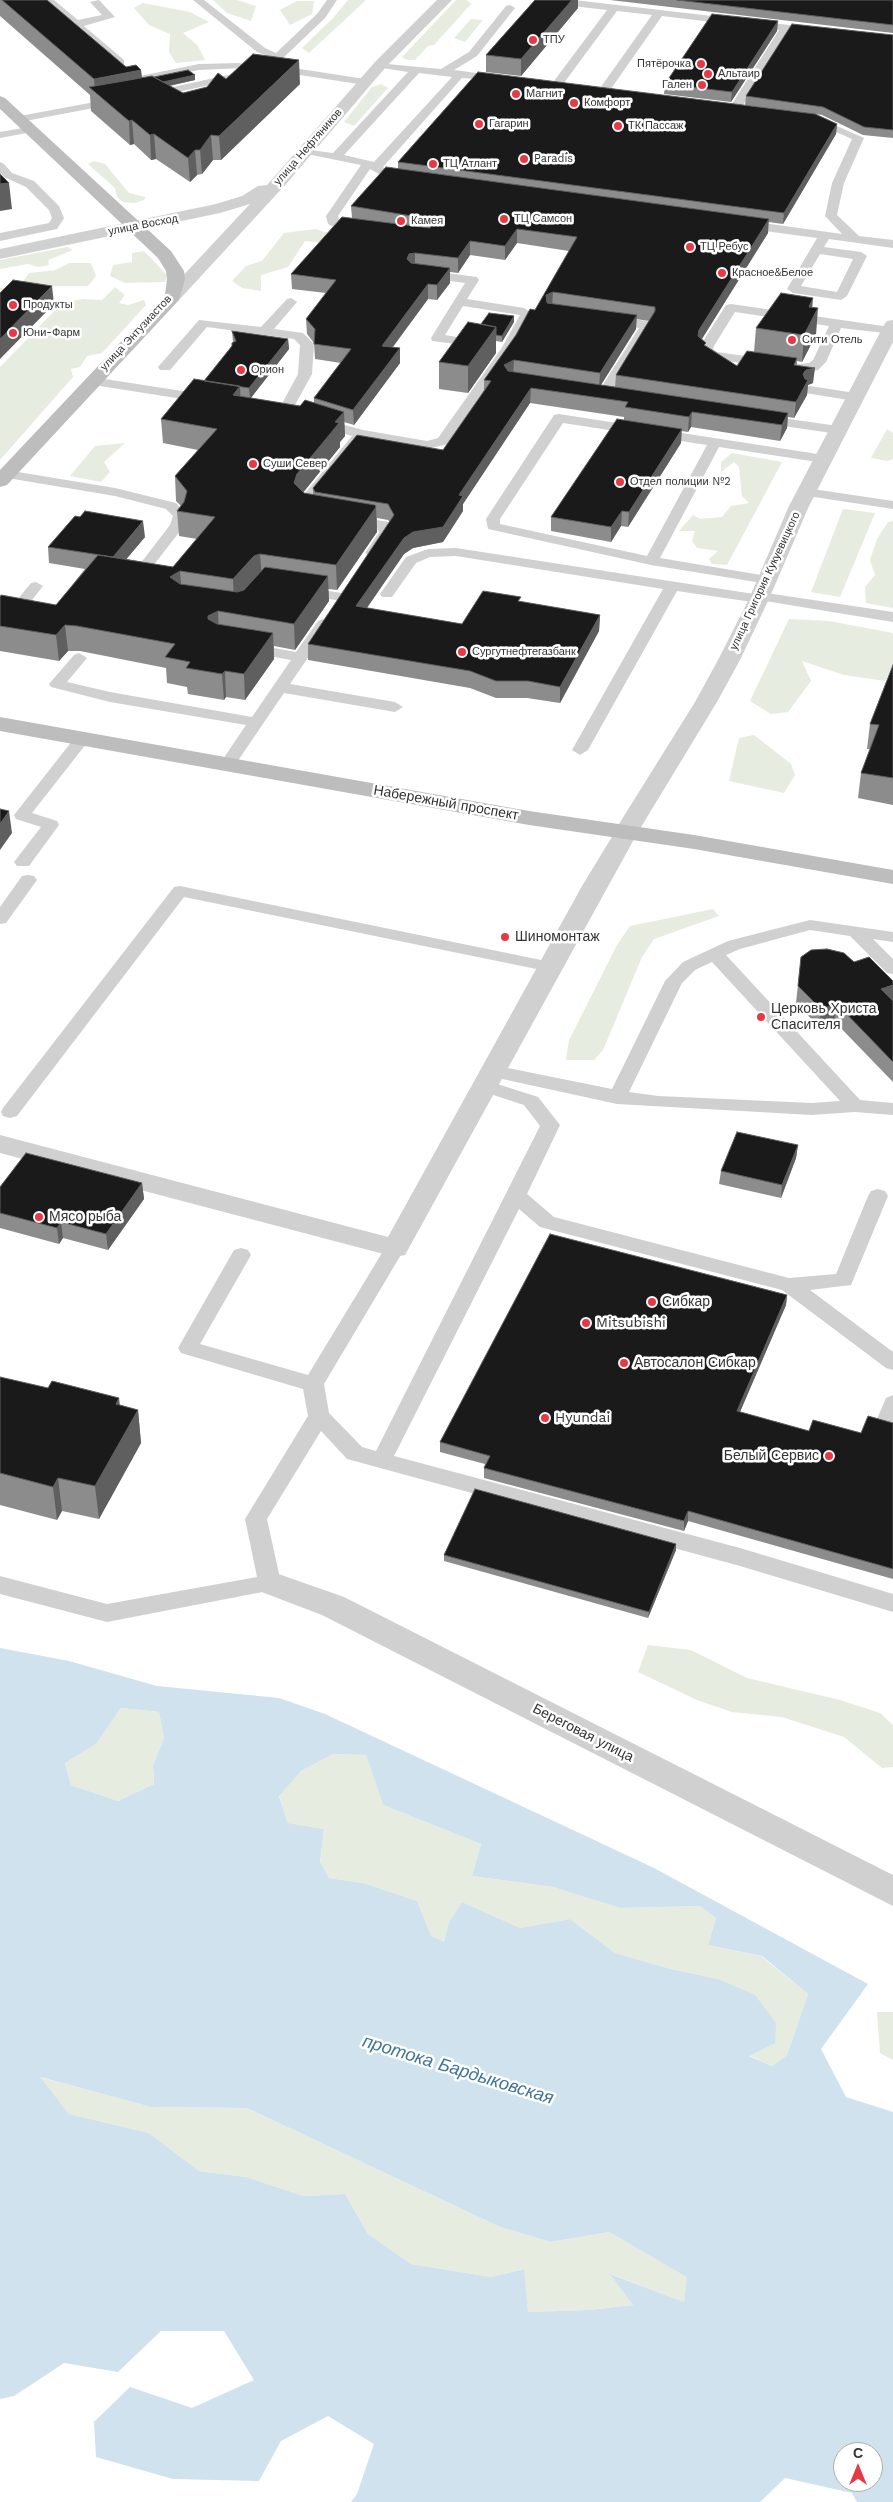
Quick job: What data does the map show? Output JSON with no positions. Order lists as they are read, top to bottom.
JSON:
{
  "streets": {
    "main road": ["улица Энтузиастов", "Набережный проспект"],
    "street": [
      "улица Нефтяников",
      "улица Восход",
      "улица Григория Кукуевицкого",
      "Береговая улица"
    ]
  },
  "crossings": [
    ["улица Нефтяников", "улица Восход"],
    ["улица Нефтяников", "улица Энтузиастов"],
    ["улица Восход", "улица Энтузиастов"],
    ["улица Григория Кукуевицкого", "Набережный проспект"]
  ],
  "water": ["протока Бардыковская"],
  "places": [
    "ТПУ",
    "Пятёрочка",
    "Альтаир",
    "Гален",
    "Магнит",
    "Комфорт",
    "Гагарин",
    "ТК Пассаж",
    "Paradis",
    "ТЦ Атлант",
    "ТЦ Самсон",
    "Камея",
    "ТЦ Ребус",
    "Красное&Белое",
    "Продукты",
    "Юни-Фарм",
    "Сити Отель",
    "Орион",
    "Суши Север",
    "Отдел полиции №2",
    "Сургутнефтегазбанк",
    "Шиномонтаж",
    "Церковь Христа Спасителя",
    "Мясо рыба",
    "Сибкар",
    "Mitsubishi",
    "Автосалон Сибкар",
    "Hyundai",
    "Белый Сервис"
  ],
  "north": "top"
}
